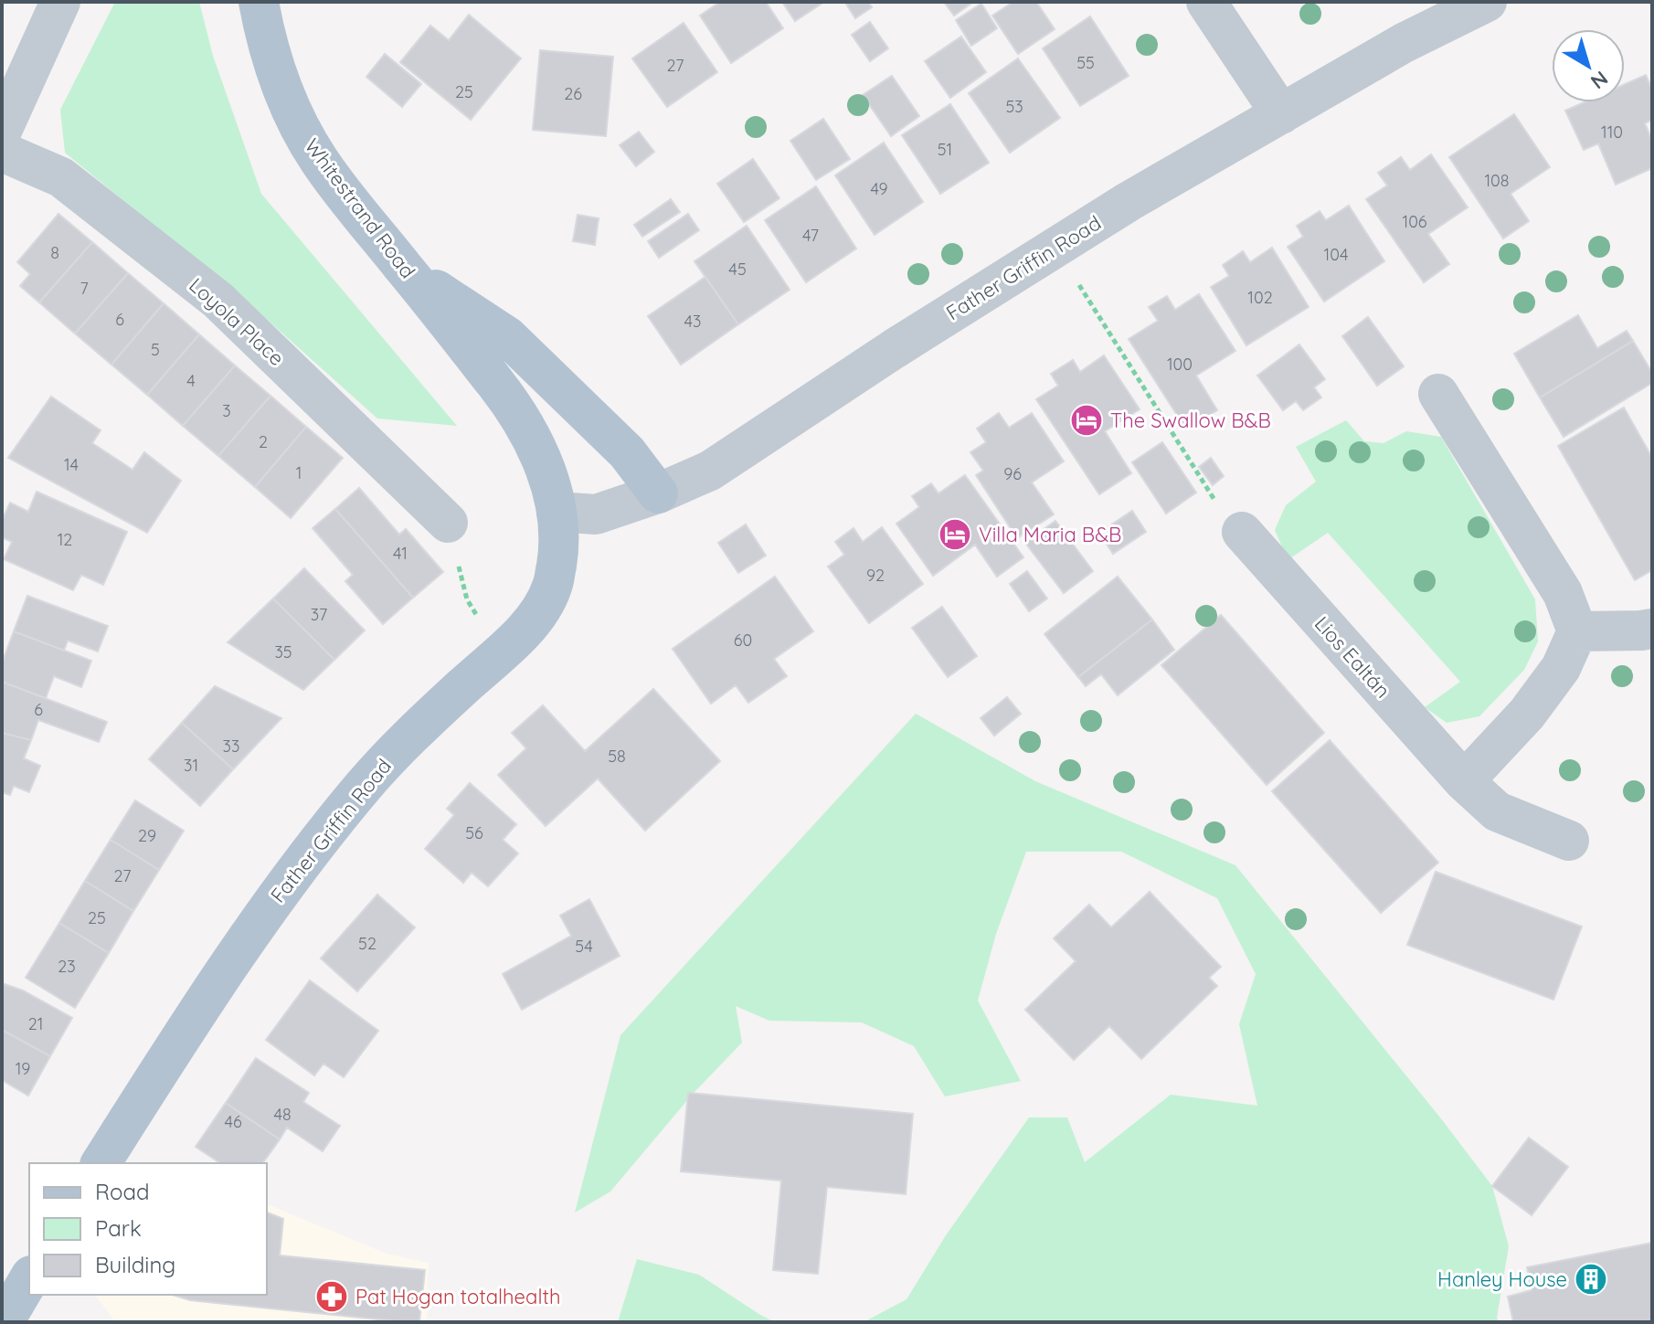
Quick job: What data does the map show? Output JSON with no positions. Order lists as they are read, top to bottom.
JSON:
{
  "streets": {
    "main road": ["Whitestrand Road", "Father Griffin Road"],
    "street": ["Loyola Place", "Lios Ealtán"]
  },
  "crossings": [
    ["Whitestrand Road", "Father Griffin Road"]
  ],
  "places": {
    "hotel": ["The Swallow B&B", "Villa Maria B&B"],
    "building": ["Hanley House"],
    "pharmacy": ["Pat Hogan totalhealth"]
  },
  "house_numbers": [
    "55",
    "27",
    "25",
    "26",
    "53",
    "110",
    "51",
    "108",
    "49",
    "106",
    "47",
    "8",
    "104",
    "45",
    "7",
    "102",
    "6",
    "43",
    "5",
    "100",
    "4",
    "3",
    "2",
    "14",
    "1",
    "96",
    "12",
    "41",
    "92",
    "37",
    "60",
    "35",
    "6",
    "33",
    "58",
    "31",
    "56",
    "29",
    "27",
    "25",
    "52",
    "54",
    "23",
    "21",
    "19",
    "48",
    "46"
  ],
  "legend": ["Road", "Park", "Building"],
  "north": "bottom right"
}
